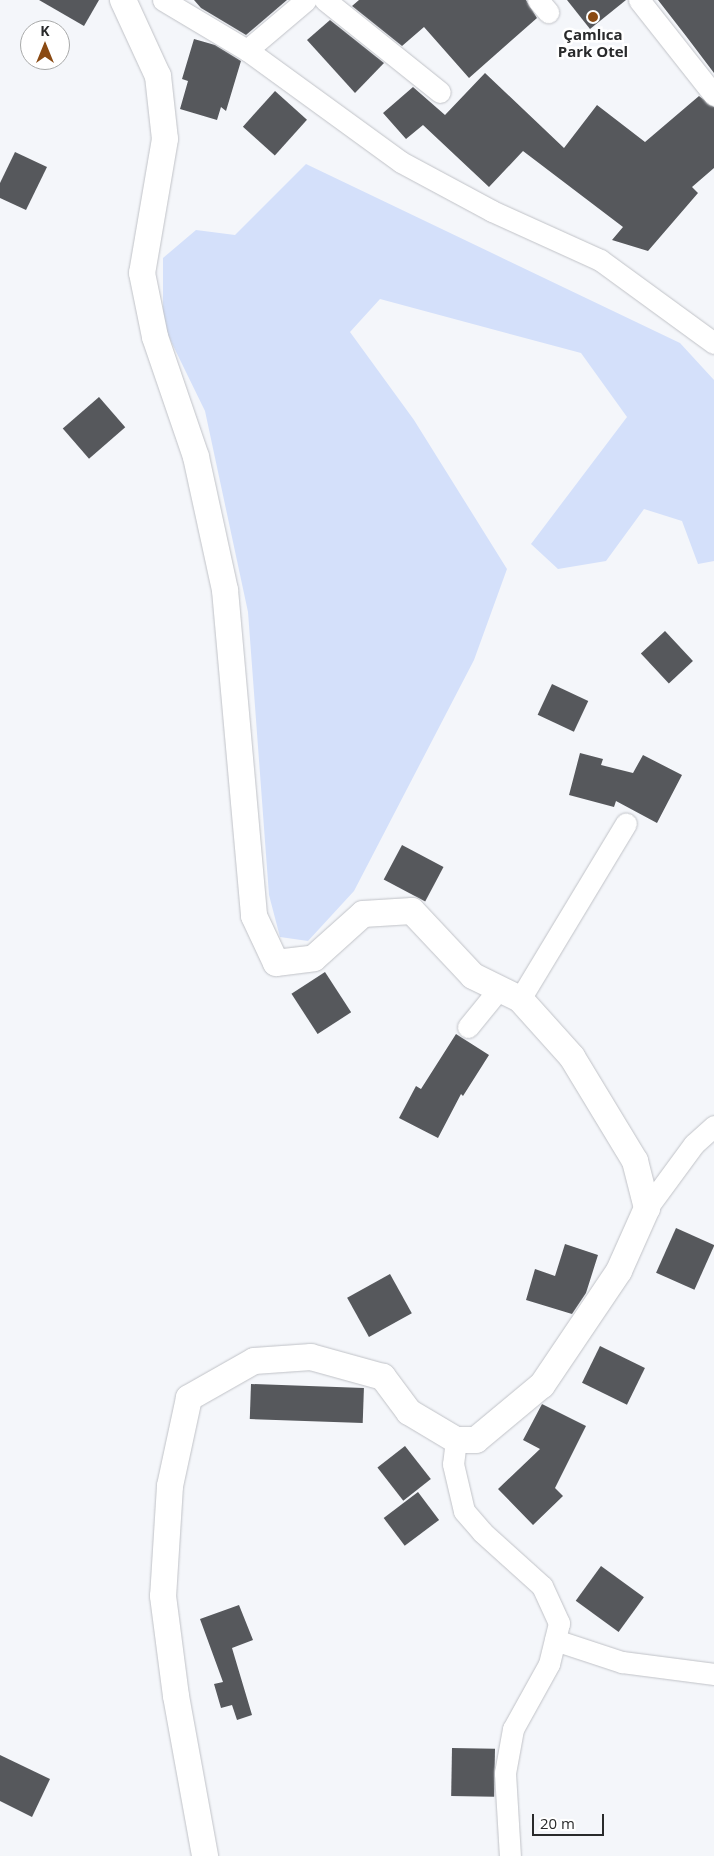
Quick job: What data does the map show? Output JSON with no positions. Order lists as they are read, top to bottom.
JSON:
{
  "places": ["Çamlıca Park Otel"],
  "scale_bar": "20 m",
  "north": "top"
}
